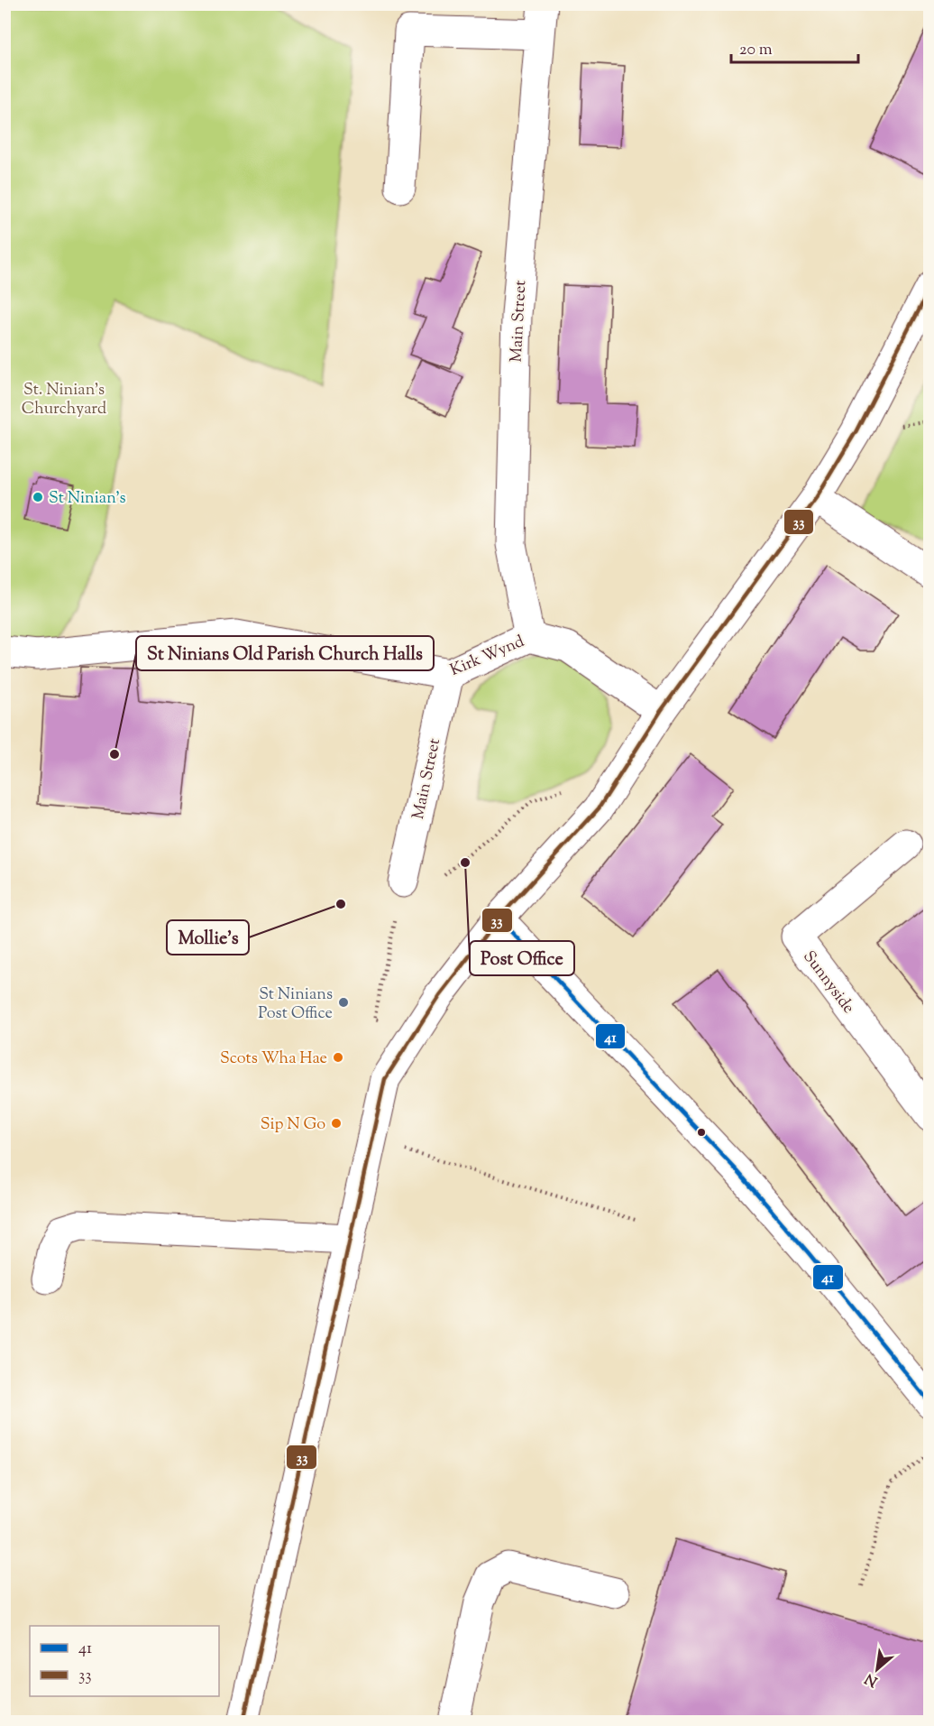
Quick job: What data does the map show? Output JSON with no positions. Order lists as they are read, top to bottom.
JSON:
{
  "streets": {
    "street": ["Main Street", "Kirk Wynd", "Sunnyside"]
  },
  "crossings": [
    ["Main Street", "Kirk Wynd"]
  ],
  "parks": ["St. Ninian's Churchyard"],
  "places": [
    "St Ninian's",
    "St Ninians Old Parish Church Halls",
    "Post Office",
    "Mollie's",
    "St Ninians Post Office",
    "Scots Wha Hae",
    "Sip N Go"
  ],
  "lines": ["transit line 33", "transit line 41"],
  "legend": ["41", "33"],
  "scale_bar": "20 m",
  "north": "bottom left"
}
